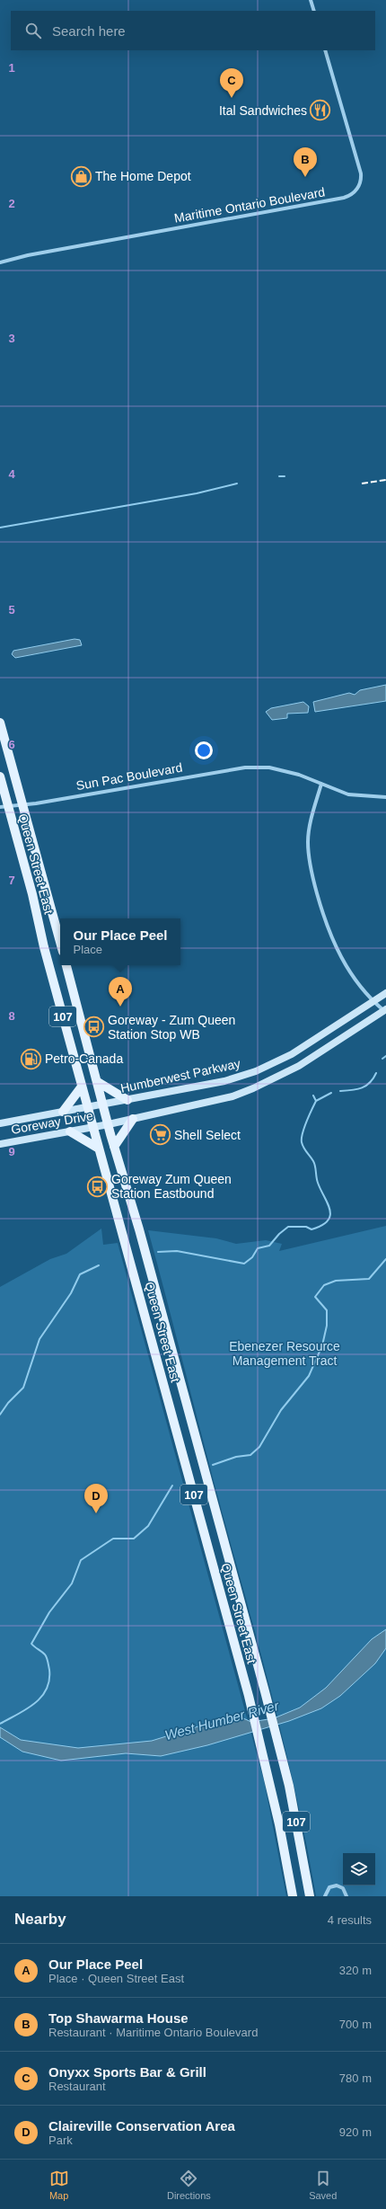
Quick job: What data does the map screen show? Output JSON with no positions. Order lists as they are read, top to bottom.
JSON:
{
  "streets": {
    "main road": [
      "Queen Street East",
      "107",
      "Humberwest Parkway",
      "Goreway Drive"
    ],
    "street": ["Maritime Ontario Boulevard", "Sun Pac Boulevard"]
  },
  "crossings": [
    ["Sun Pac Boulevard", "Queen Street East"],
    ["Queen Street East", "Humberwest Parkway"],
    ["Queen Street East", "Goreway Drive"],
    ["Humberwest Parkway", "Goreway Drive"]
  ],
  "water": ["West Humber River"],
  "parks": ["Ebenezer Resource Management Tract"],
  "places": {
    "restaurant": ["Ital Sandwiches"],
    "shop": ["The Home Depot"],
    "bus stop": ["Goreway - Zum Queen Station Stop WB", "Goreway Zum Queen Station Eastbound"],
    "fuel station": ["Petro-Canada"],
    "supermarket": ["Shell Select"]
  },
  "page": {
    "search": "Search here",
    "pins": [
      "C",
      "B",
      "A",
      "D"
    ],
    "popup": ["Our Place Peel", "Place"],
    "heading": ["Nearby", "4 results"],
    "list": [
      {
        "mark": "A",
        "name": "Our Place Peel",
        "note": "Place · Queen Street East",
        "value": "320 m"
      },
      {
        "mark": "B",
        "name": "Top Shawarma House",
        "note": "Restaurant · Maritime Ontario Boulevard",
        "value": "700 m"
      },
      {
        "mark": "C",
        "name": "Onyxx Sports Bar & Grill",
        "note": "Restaurant",
        "value": "780 m"
      },
      {
        "mark": "D",
        "name": "Claireville Conservation Area",
        "note": "Park",
        "value": "920 m"
      }
    ],
    "nav": ["Map", "Directions", "Saved"]
  },
  "grid": {
    "rows": [
      "1",
      "2",
      "3",
      "4",
      "5",
      "6",
      "7",
      "8",
      "9"
    ]
  }
}
